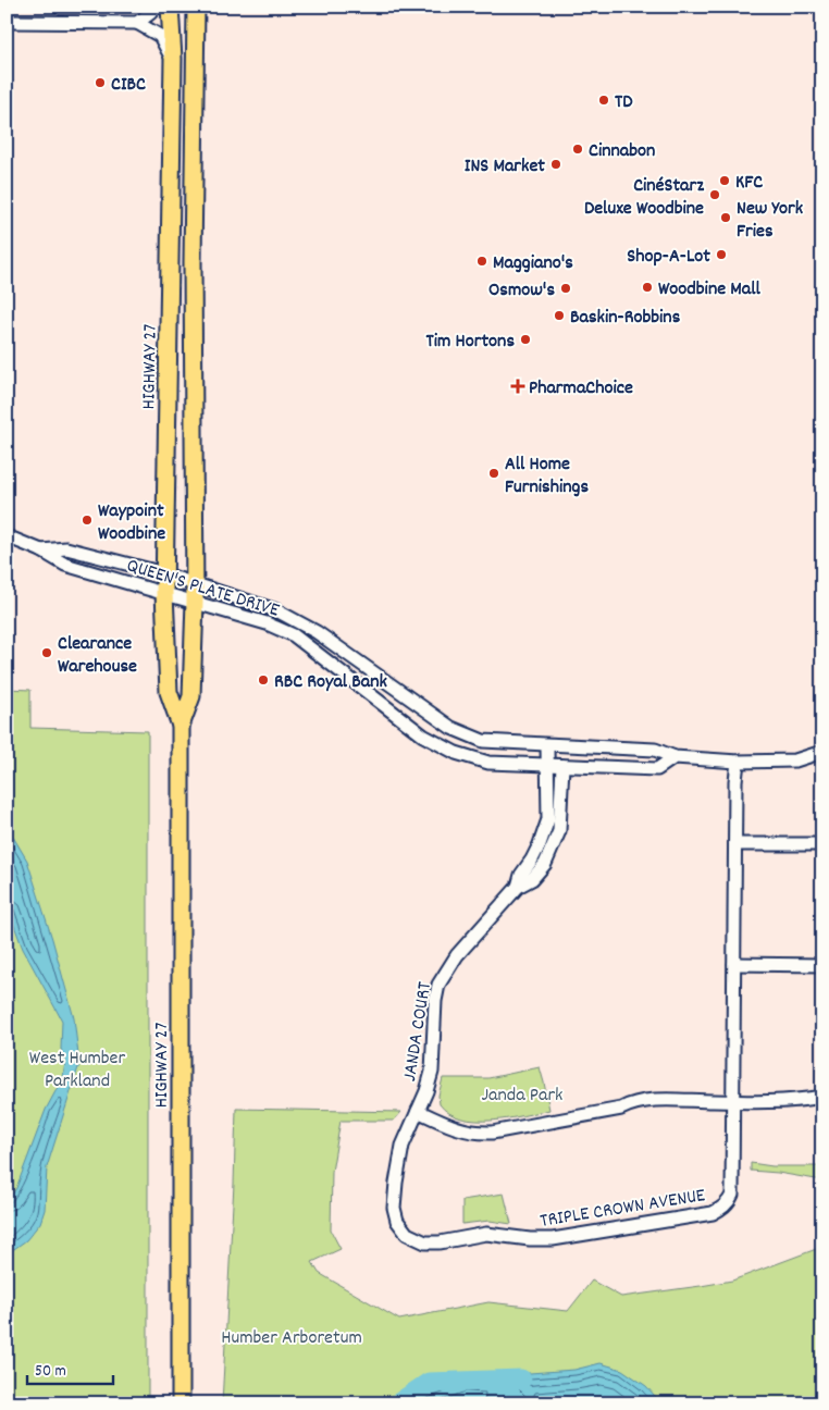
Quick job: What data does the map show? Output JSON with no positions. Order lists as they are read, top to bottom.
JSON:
{
  "streets": {
    "main road": ["HIGHWAY 27"],
    "street": ["QUEEN'S PLATE DRIVE", "JANDA COURT", "TRIPLE CROWN AVENUE"]
  },
  "crossings": [
    ["HIGHWAY 27", "QUEEN'S PLATE DRIVE"],
    ["QUEEN'S PLATE DRIVE", "JANDA COURT"],
    ["QUEEN'S PLATE DRIVE", "TRIPLE CROWN AVENUE"],
    ["JANDA COURT", "TRIPLE CROWN AVENUE"]
  ],
  "parks": ["West Humber Parkland", "Janda Park", "Humber Arboretum"],
  "places": {
    "other": [
      "CIBC",
      "TD",
      "Cinnabon",
      "INS Market",
      "KFC",
      "CinéStarz Deluxe Woodbine",
      "New York Fries",
      "Shop-A-Lot",
      "Maggiano's",
      "Woodbine Mall",
      "Osmow's",
      "Baskin-Robbins",
      "Tim Hortons",
      "All Home Furnishings",
      "Waypoint Woodbine",
      "Clearance Warehouse",
      "RBC Royal Bank"
    ],
    "health": ["PharmaChoice"]
  },
  "scale_bar": "50 m"
}
